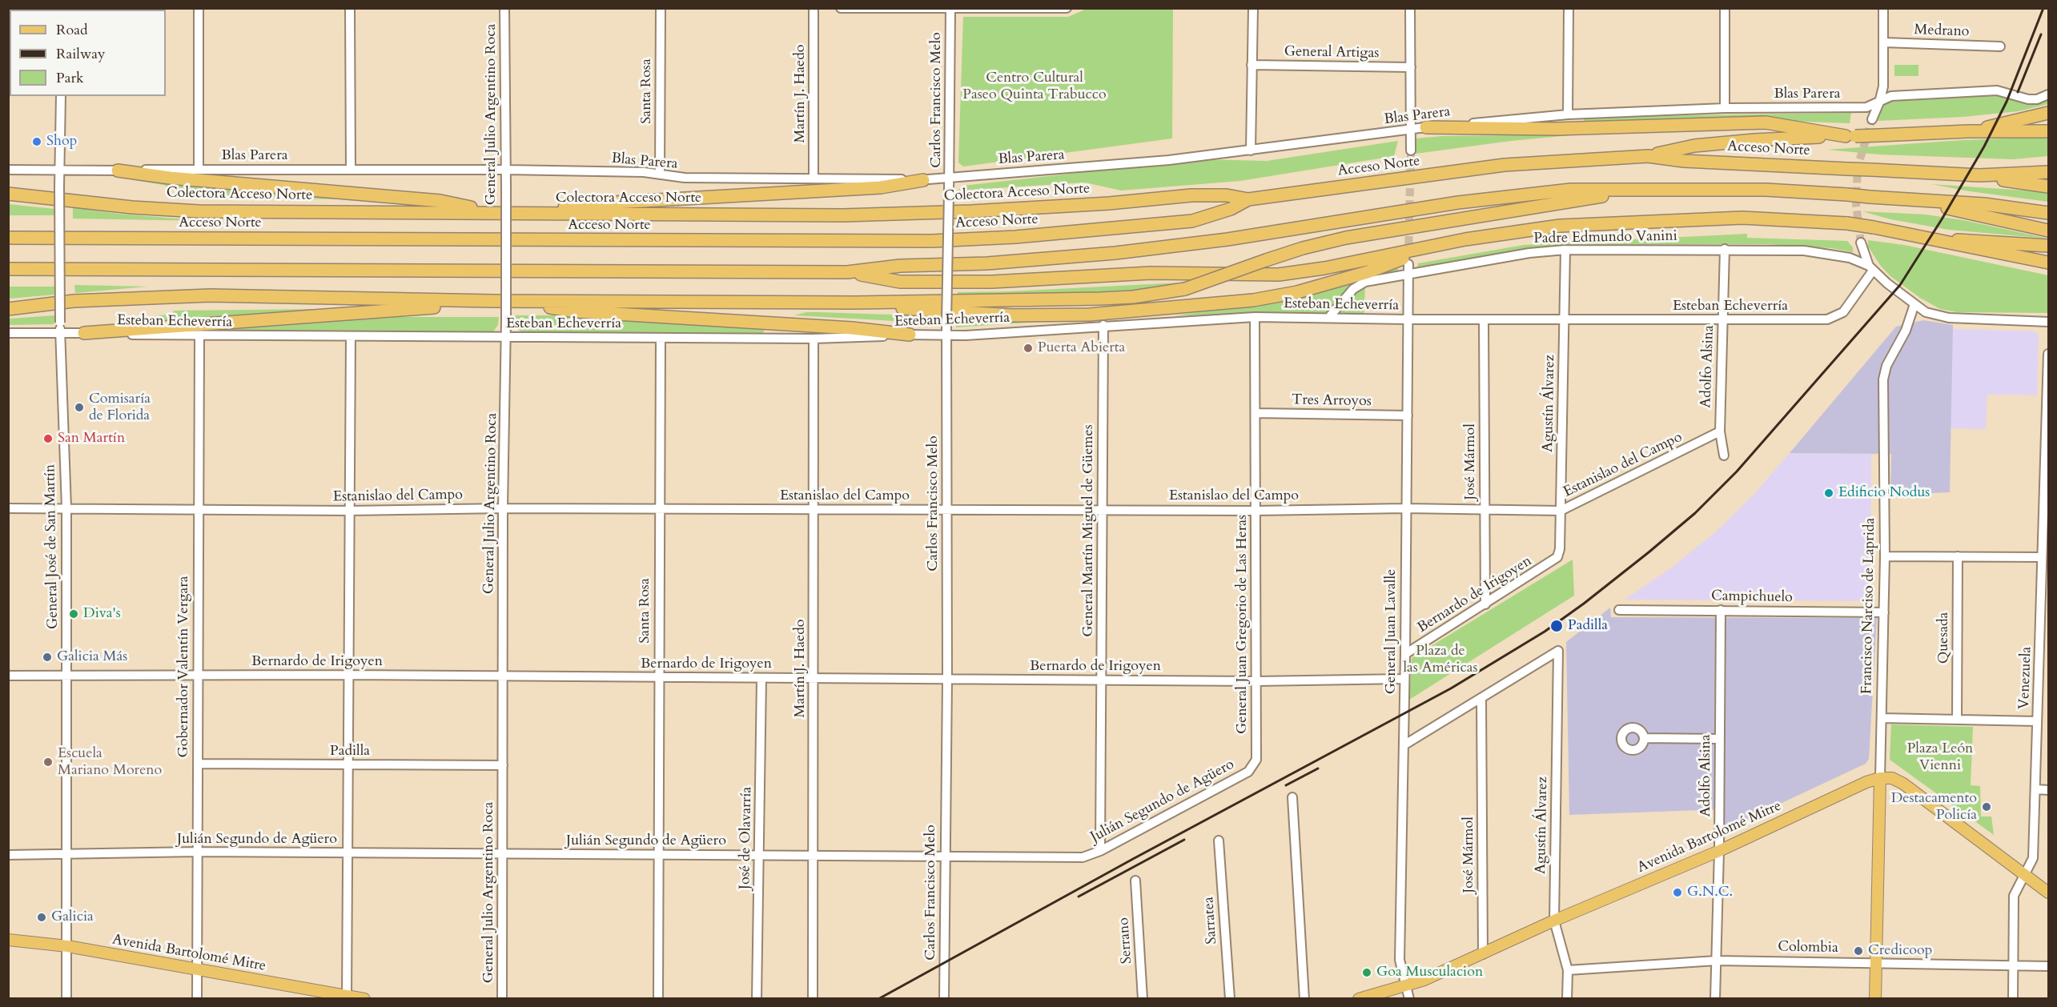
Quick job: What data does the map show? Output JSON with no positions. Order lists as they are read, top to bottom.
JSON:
{
  "streets": {
    "highway": ["Acceso Norte", "Colectora Acceso Norte"],
    "main road": ["Francisco Narciso de Laprida", "Avenida Bartolomé Mitre"],
    "street": [
      "Medrano",
      "General Artigas",
      "Santa Rosa",
      "Martín J. Haedo",
      "Blas Parera",
      "Carlos Francisco Melo",
      "General Julio Argentino Roca",
      "Padre Edmundo Vanini",
      "Esteban Echeverría",
      "Adolfo Alsina",
      "Tres Arroyos",
      "Agustín Álvarez",
      "José Mármol",
      "Estanislao del Campo",
      "General Martín Miguel de Güemes",
      "General José de San Martín",
      "Bernardo de Irigoyen",
      "Campichuelo",
      "General Juan Gregorio de Las Heras",
      "General Juan Lavalle",
      "Quesada",
      "Gobernador Valentín Vergara",
      "Venezuela",
      "Padilla",
      "Julián Segundo de Agüero",
      "José de Olavarría",
      "Sarratea",
      "Serrano",
      "Colombia"
    ]
  },
  "crossings": [
    ["Santa Rosa", "Blas Parera"],
    ["Santa Rosa", "Esteban Echeverría"],
    ["Santa Rosa", "Estanislao del Campo"],
    ["Santa Rosa", "Bernardo de Irigoyen"],
    ["Santa Rosa", "Julián Segundo de Agüero"],
    ["Martín J. Haedo", "Blas Parera"],
    ["Martín J. Haedo", "Esteban Echeverría"],
    ["Martín J. Haedo", "Estanislao del Campo"],
    ["Martín J. Haedo", "Bernardo de Irigoyen"],
    ["Martín J. Haedo", "Julián Segundo de Agüero"],
    ["Blas Parera", "Carlos Francisco Melo"],
    ["Blas Parera", "General Julio Argentino Roca"],
    ["Blas Parera", "General José de San Martín"],
    ["Carlos Francisco Melo", "Esteban Echeverría"],
    ["Carlos Francisco Melo", "Estanislao del Campo"],
    ["Carlos Francisco Melo", "Bernardo de Irigoyen"],
    ["Carlos Francisco Melo", "Julián Segundo de Agüero"],
    ["General Julio Argentino Roca", "Esteban Echeverría"],
    ["General Julio Argentino Roca", "Estanislao del Campo"],
    ["General Julio Argentino Roca", "Bernardo de Irigoyen"],
    ["General Julio Argentino Roca", "Padilla"],
    ["General Julio Argentino Roca", "Julián Segundo de Agüero"],
    ["Acceso Norte", "Colectora Acceso Norte"],
    ["Padre Edmundo Vanini", "Esteban Echeverría"],
    ["Padre Edmundo Vanini", "Adolfo Alsina"],
    ["Padre Edmundo Vanini", "Agustín Álvarez"],
    ["Padre Edmundo Vanini", "General Juan Lavalle"],
    ["Esteban Echeverría", "Adolfo Alsina"],
    ["Esteban Echeverría", "Agustín Álvarez"],
    ["Esteban Echeverría", "José Mármol"],
    ["Esteban Echeverría", "General Martín Miguel de Güemes"],
    ["Esteban Echeverría", "General José de San Martín"],
    ["Esteban Echeverría", "General Juan Gregorio de Las Heras"],
    ["Esteban Echeverría", "General Juan Lavalle"],
    ["Esteban Echeverría", "Gobernador Valentín Vergara"],
    ["Adolfo Alsina", "Estanislao del Campo"],
    ["Adolfo Alsina", "Campichuelo"],
    ["Adolfo Alsina", "Avenida Bartolomé Mitre"],
    ["Adolfo Alsina", "Colombia"],
    ["Tres Arroyos", "General Juan Gregorio de Las Heras"],
    ["Tres Arroyos", "General Juan Lavalle"],
    ["Agustín Álvarez", "José Mármol"],
    ["Agustín Álvarez", "Estanislao del Campo"],
    ["Agustín Álvarez", "Bernardo de Irigoyen"],
    ["Agustín Álvarez", "Avenida Bartolomé Mitre"],
    ["Agustín Álvarez", "Colombia"],
    ["José Mármol", "Estanislao del Campo"],
    ["José Mármol", "Bernardo de Irigoyen"],
    ["José Mármol", "Avenida Bartolomé Mitre"],
    ["Estanislao del Campo", "General Martín Miguel de Güemes"],
    ["Estanislao del Campo", "General José de San Martín"],
    ["Estanislao del Campo", "General Juan Gregorio de Las Heras"],
    ["Estanislao del Campo", "General Juan Lavalle"],
    ["Estanislao del Campo", "Gobernador Valentín Vergara"],
    ["General Martín Miguel de Güemes", "Bernardo de Irigoyen"],
    ["General Martín Miguel de Güemes", "Julián Segundo de Agüero"],
    ["General José de San Martín", "Bernardo de Irigoyen"],
    ["General José de San Martín", "Julián Segundo de Agüero"],
    ["General José de San Martín", "Avenida Bartolomé Mitre"],
    ["Bernardo de Irigoyen", "General Juan Gregorio de Las Heras"],
    ["Bernardo de Irigoyen", "General Juan Lavalle"],
    ["Bernardo de Irigoyen", "Gobernador Valentín Vergara"],
    ["Bernardo de Irigoyen", "José de Olavarría"],
    ["Campichuelo", "Francisco Narciso de Laprida"],
    ["Francisco Narciso de Laprida", "Avenida Bartolomé Mitre"],
    ["Francisco Narciso de Laprida", "Colombia"],
    ["General Juan Gregorio de Las Heras", "Julián Segundo de Agüero"],
    ["General Juan Lavalle", "Avenida Bartolomé Mitre"],
    ["Gobernador Valentín Vergara", "Padilla"],
    ["Gobernador Valentín Vergara", "Julián Segundo de Agüero"],
    ["Gobernador Valentín Vergara", "Avenida Bartolomé Mitre"],
    ["Venezuela", "Colombia"],
    ["Julián Segundo de Agüero", "José de Olavarría"]
  ],
  "parks": ["Centro Cultural Paseo Quinta Trabucco", "Plaza de las Américas", "Plaza León Vienni"],
  "places": [
    "Shop",
    "Puerta Abierta",
    "Comisaría de Florida",
    "San Martín",
    "Edificio Nodus",
    "Diva's",
    "Padilla",
    "Galicia Más",
    "Escuela Mariano Moreno",
    "Destacamento Policía",
    "G.N.C.",
    "Galicia",
    "Credicoop",
    "Goa Musculacion"
  ],
  "legend": ["Road", "Railway", "Park"]
}
